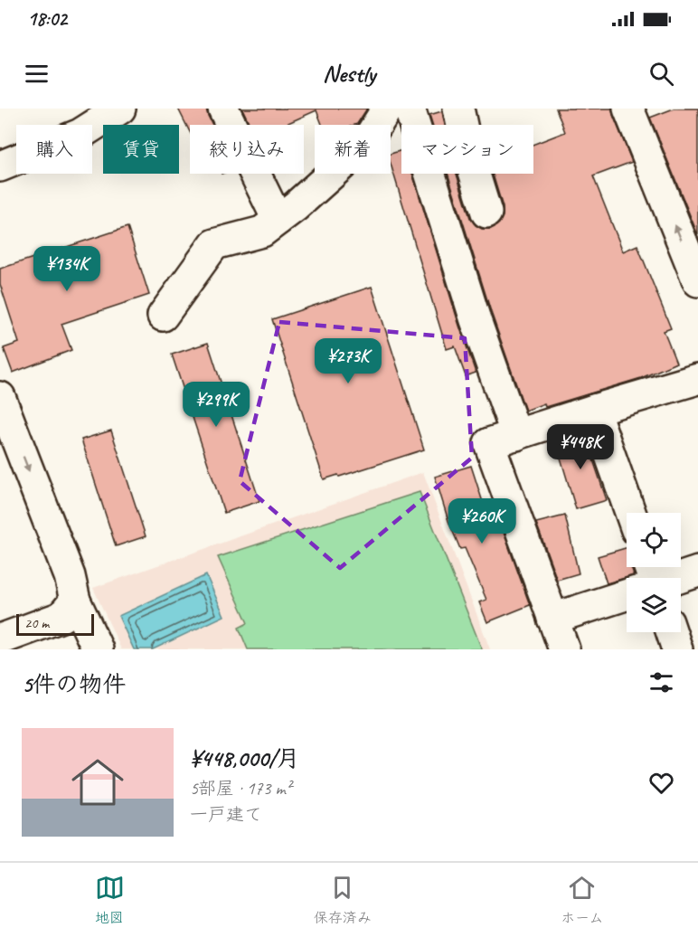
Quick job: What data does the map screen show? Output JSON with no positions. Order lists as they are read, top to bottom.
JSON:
{
  "scale_bar": "20 m",
  "page": {
    "status": "18:02",
    "header": "Nestly",
    "chip": [
      "購入",
      "賃貸",
      "絞り込み",
      "新着",
      "マンション"
    ],
    "price": [
      "¥134K",
      "¥273K",
      "¥299K",
      "¥448K",
      "¥260K"
    ],
    "scale": "20 m",
    "heading": "5件の物件",
    "list": [
      {
        "name": "¥448,000/月",
        "note": "5部屋 · 173 m² · 一戸建て"
      }
    ],
    "tabs": ["地図", "保存済み", "ホーム"]
  }
}
